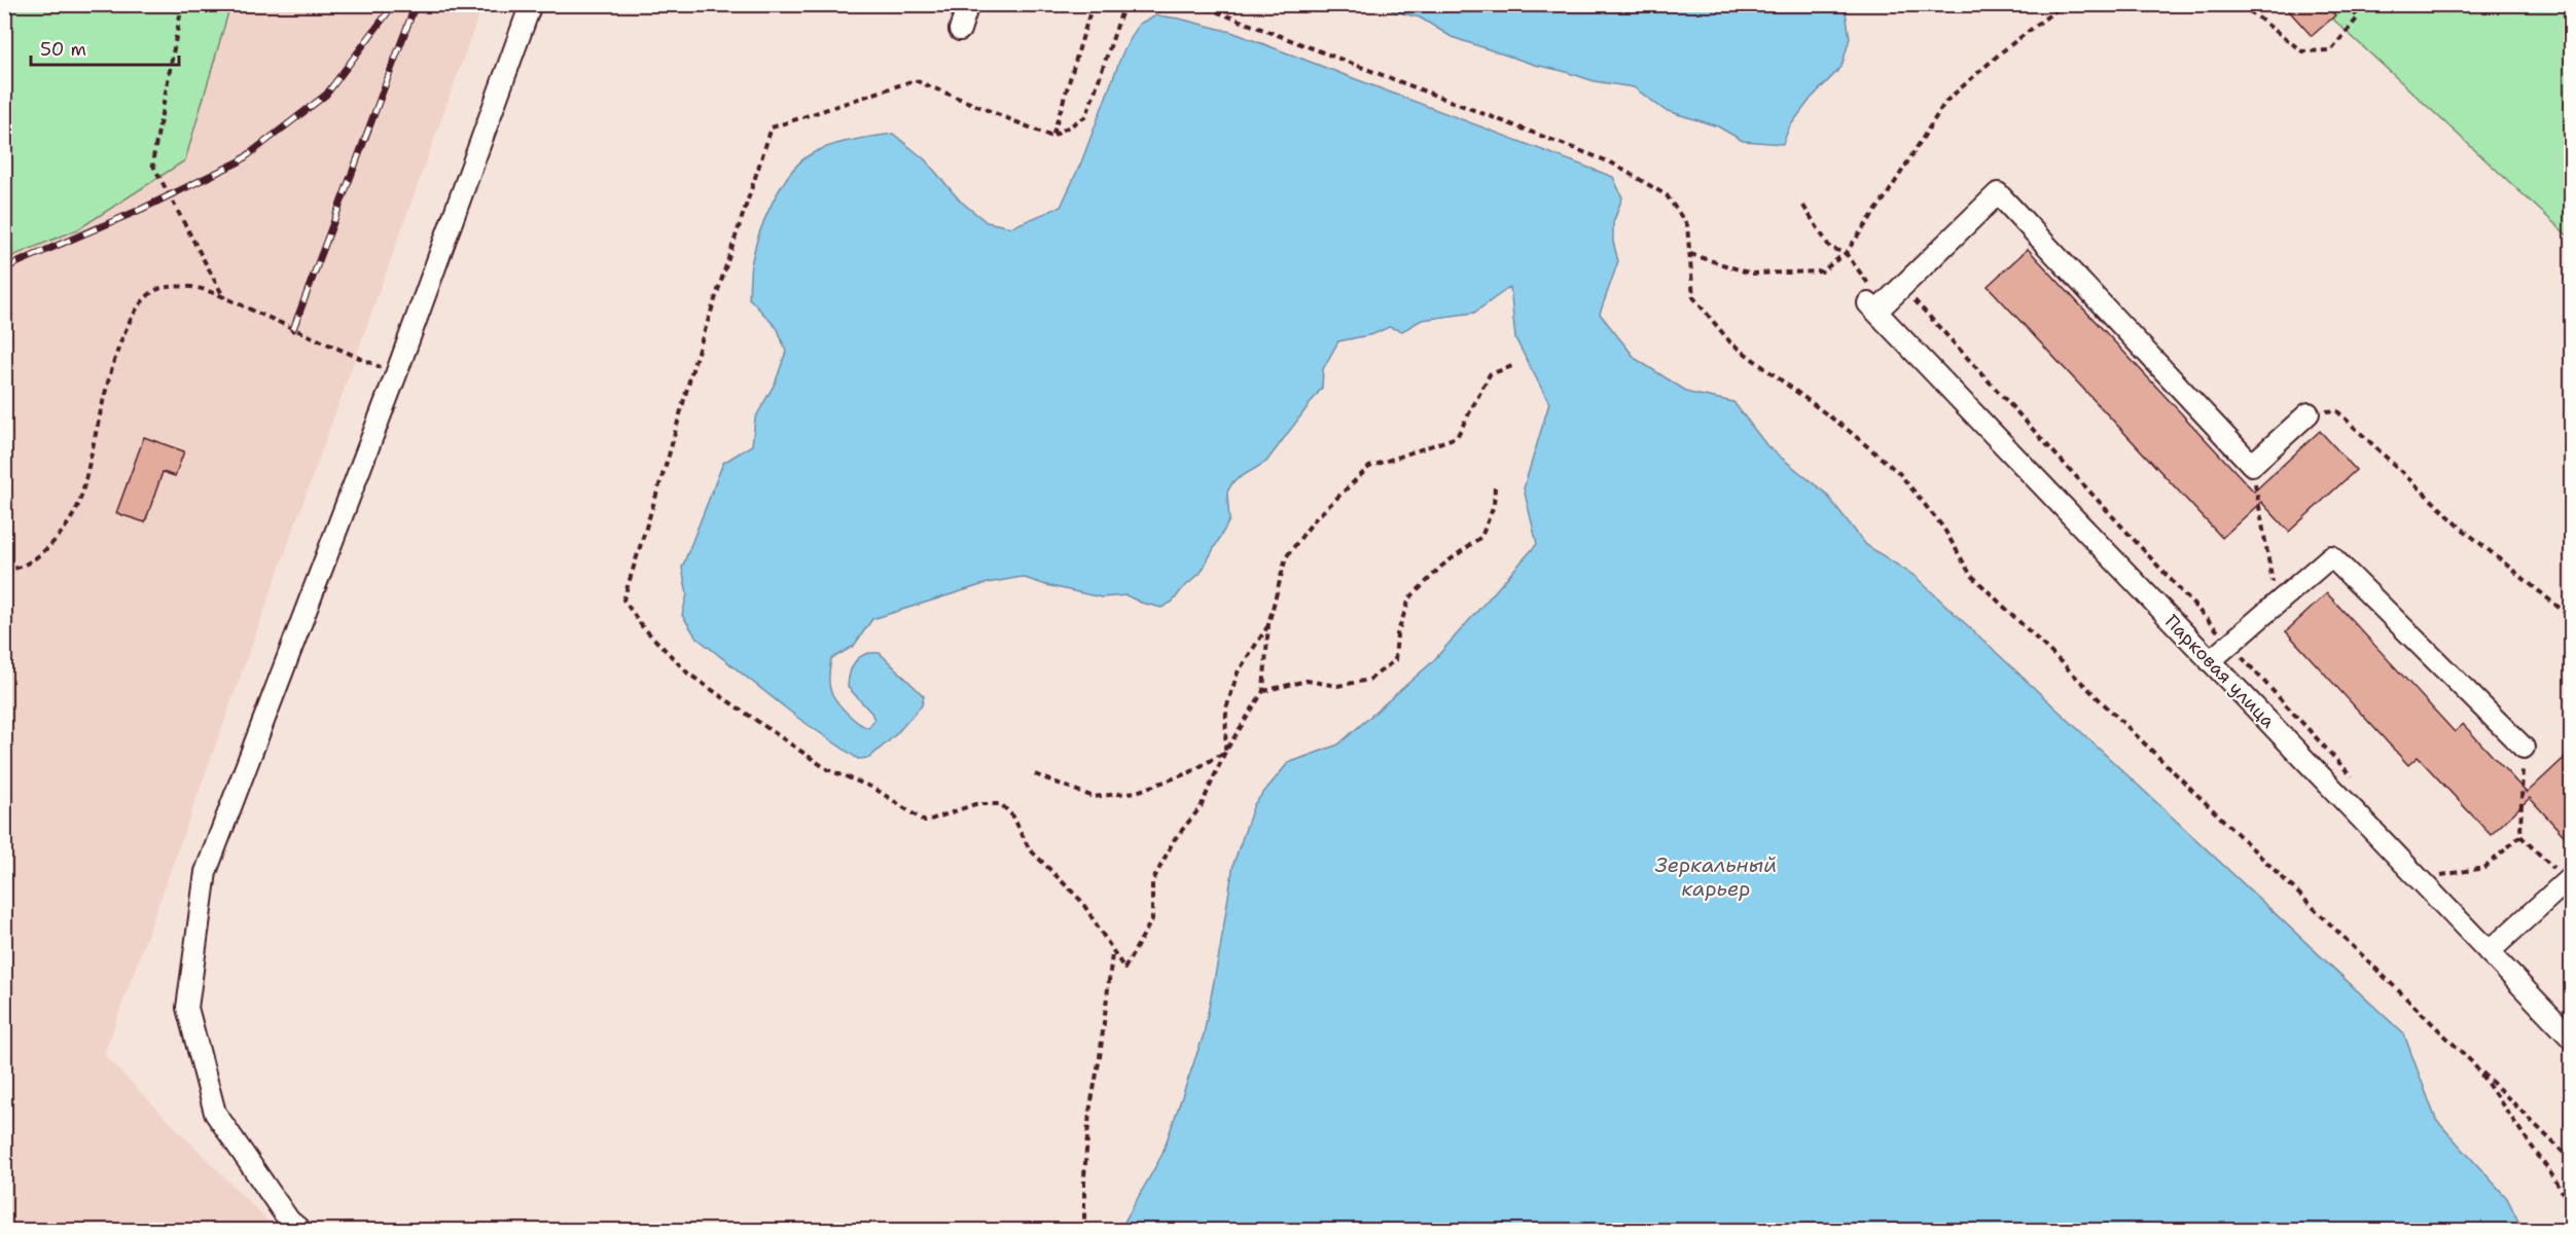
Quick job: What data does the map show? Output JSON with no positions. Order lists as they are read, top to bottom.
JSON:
{
  "streets": {
    "street": ["Парковая улица"]
  },
  "water": ["Зеркальный карьер"],
  "scale_bar": "50 m"
}
